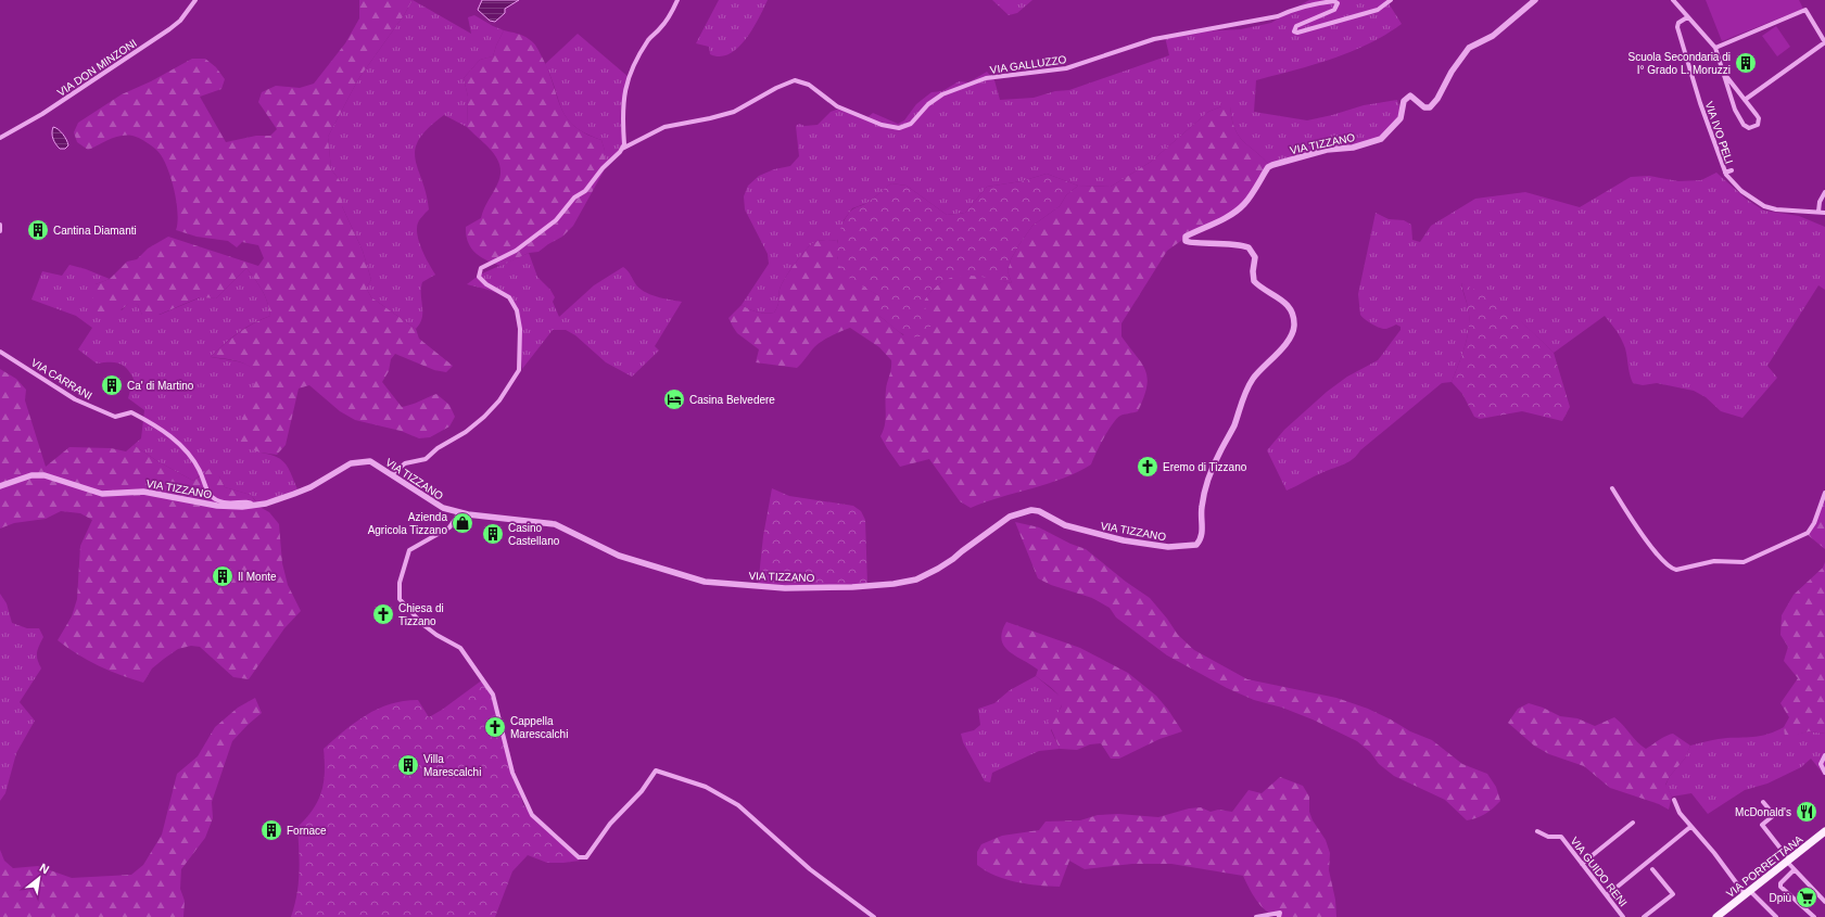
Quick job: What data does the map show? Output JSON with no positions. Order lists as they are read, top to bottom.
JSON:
{
  "streets": {
    "main road": ["VIA PORRETTANA"],
    "street": [
      "VIA GALLUZZO",
      "VIA DON MINZONI",
      "VIA IVO PELI",
      "VIA TIZZANO",
      "VIA CARRANI",
      "VIA GUIDO RENI"
    ]
  },
  "crossings": [
    ["VIA TIZZANO", "VIA CARRANI"]
  ],
  "places": {
    "building": [
      "Scuola Secondaria di I° Grado L. Moruzzi",
      "Cantina Diamanti",
      "Ca' di Martino",
      "Casino Castellano",
      "Il Monte",
      "Villa Marescalchi",
      "Fornace"
    ],
    "hotel": ["Casina Belvedere"],
    "church": ["Eremo di Tizzano", "Chiesa di Tizzano", "Cappella Marescalchi"],
    "shop": ["Azienda Agricola Tizzano"],
    "restaurant": ["McDonald's"],
    "supermarket": ["Dpiù"]
  },
  "north": "top right"
}
